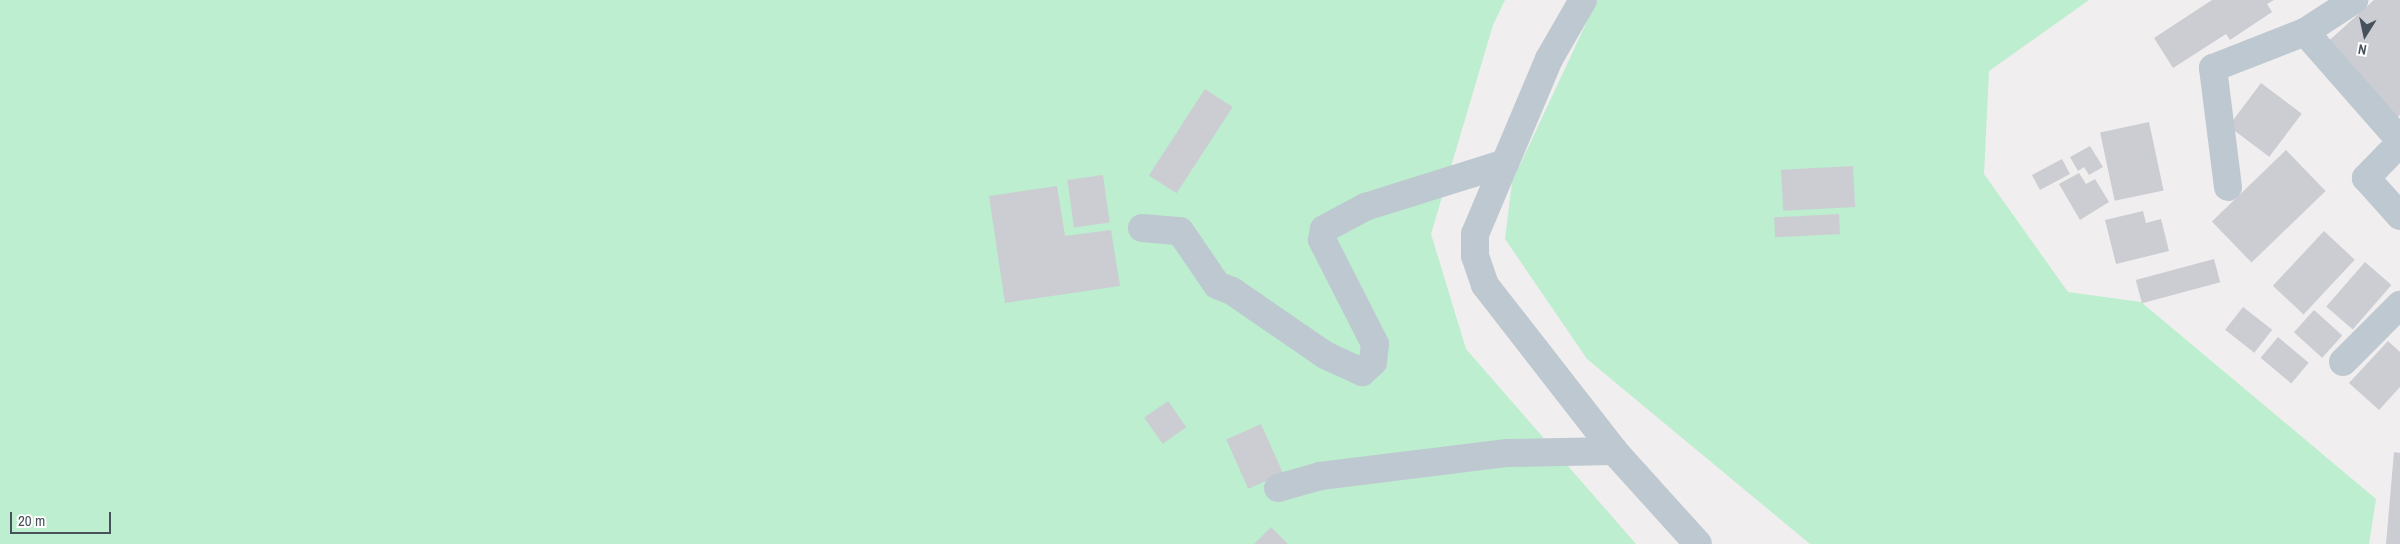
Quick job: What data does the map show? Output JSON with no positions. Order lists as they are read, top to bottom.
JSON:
{
  "scale_bar": "20 m",
  "north": "bottom"
}
